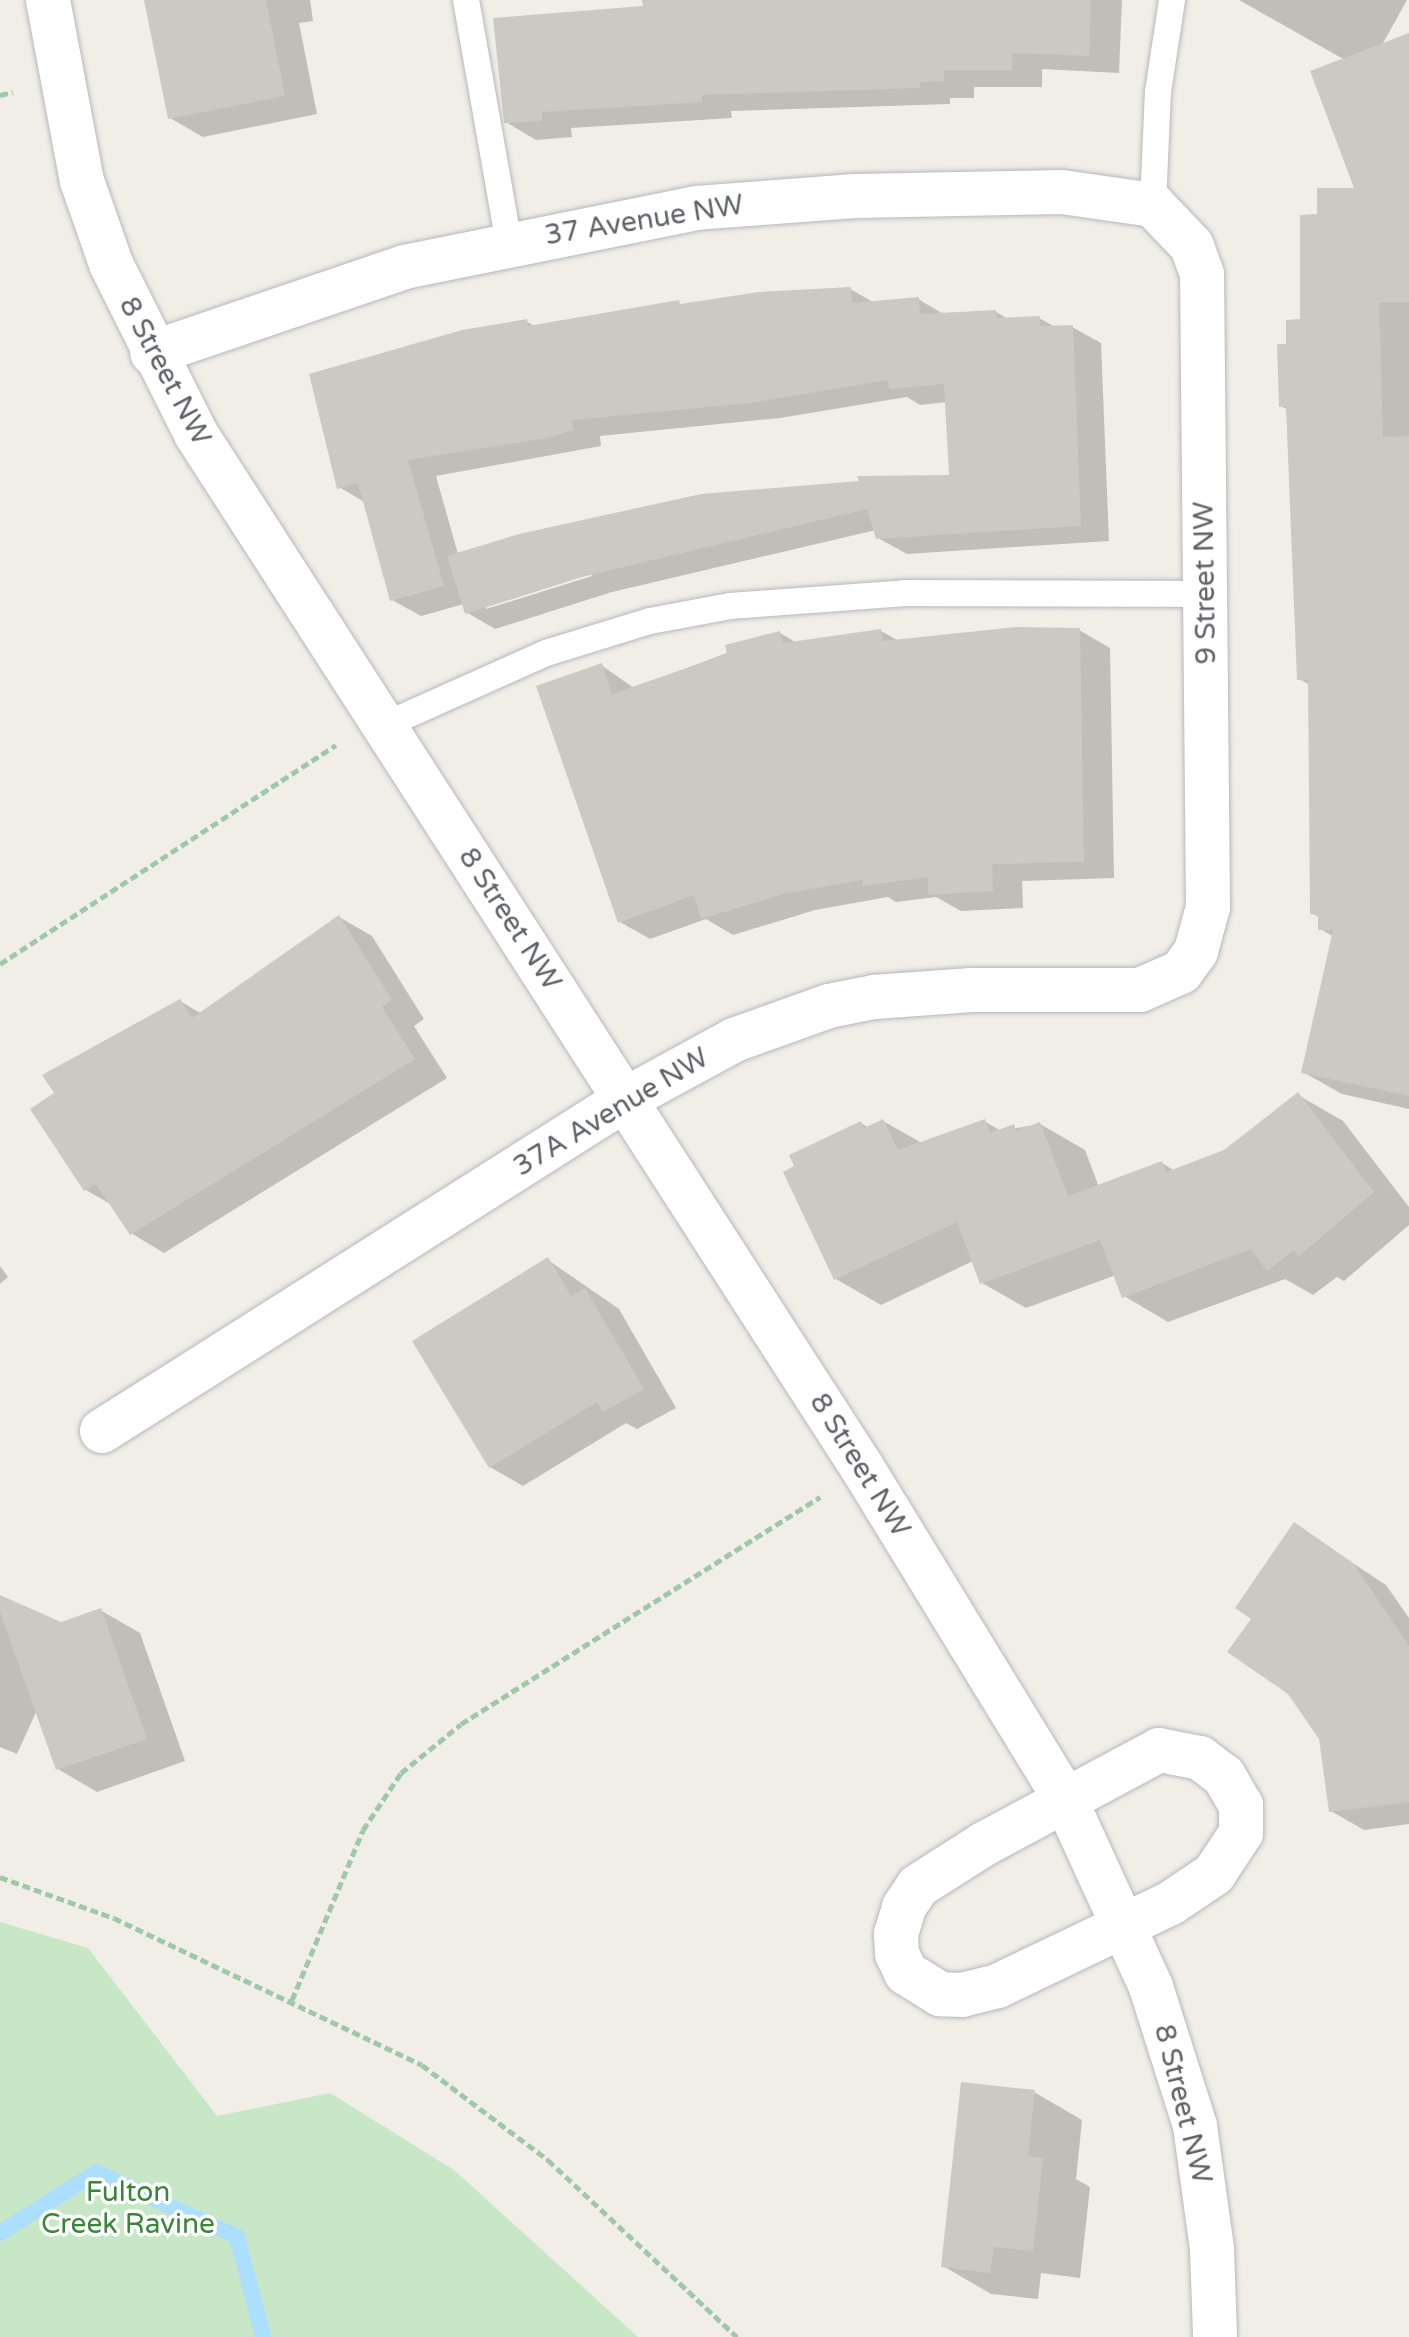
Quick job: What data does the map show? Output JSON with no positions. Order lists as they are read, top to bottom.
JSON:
{
  "streets": {
    "street": [
      "37 Avenue NW",
      "8 Street NW",
      "9 Street NW",
      "37A Avenue NW"
    ]
  },
  "crossings": [
    ["37 Avenue NW", "8 Street NW"],
    ["37 Avenue NW", "9 Street NW"],
    ["8 Street NW", "37A Avenue NW"],
    ["9 Street NW", "37A Avenue NW"]
  ],
  "parks": ["Fulton Creek Ravine"]
}
